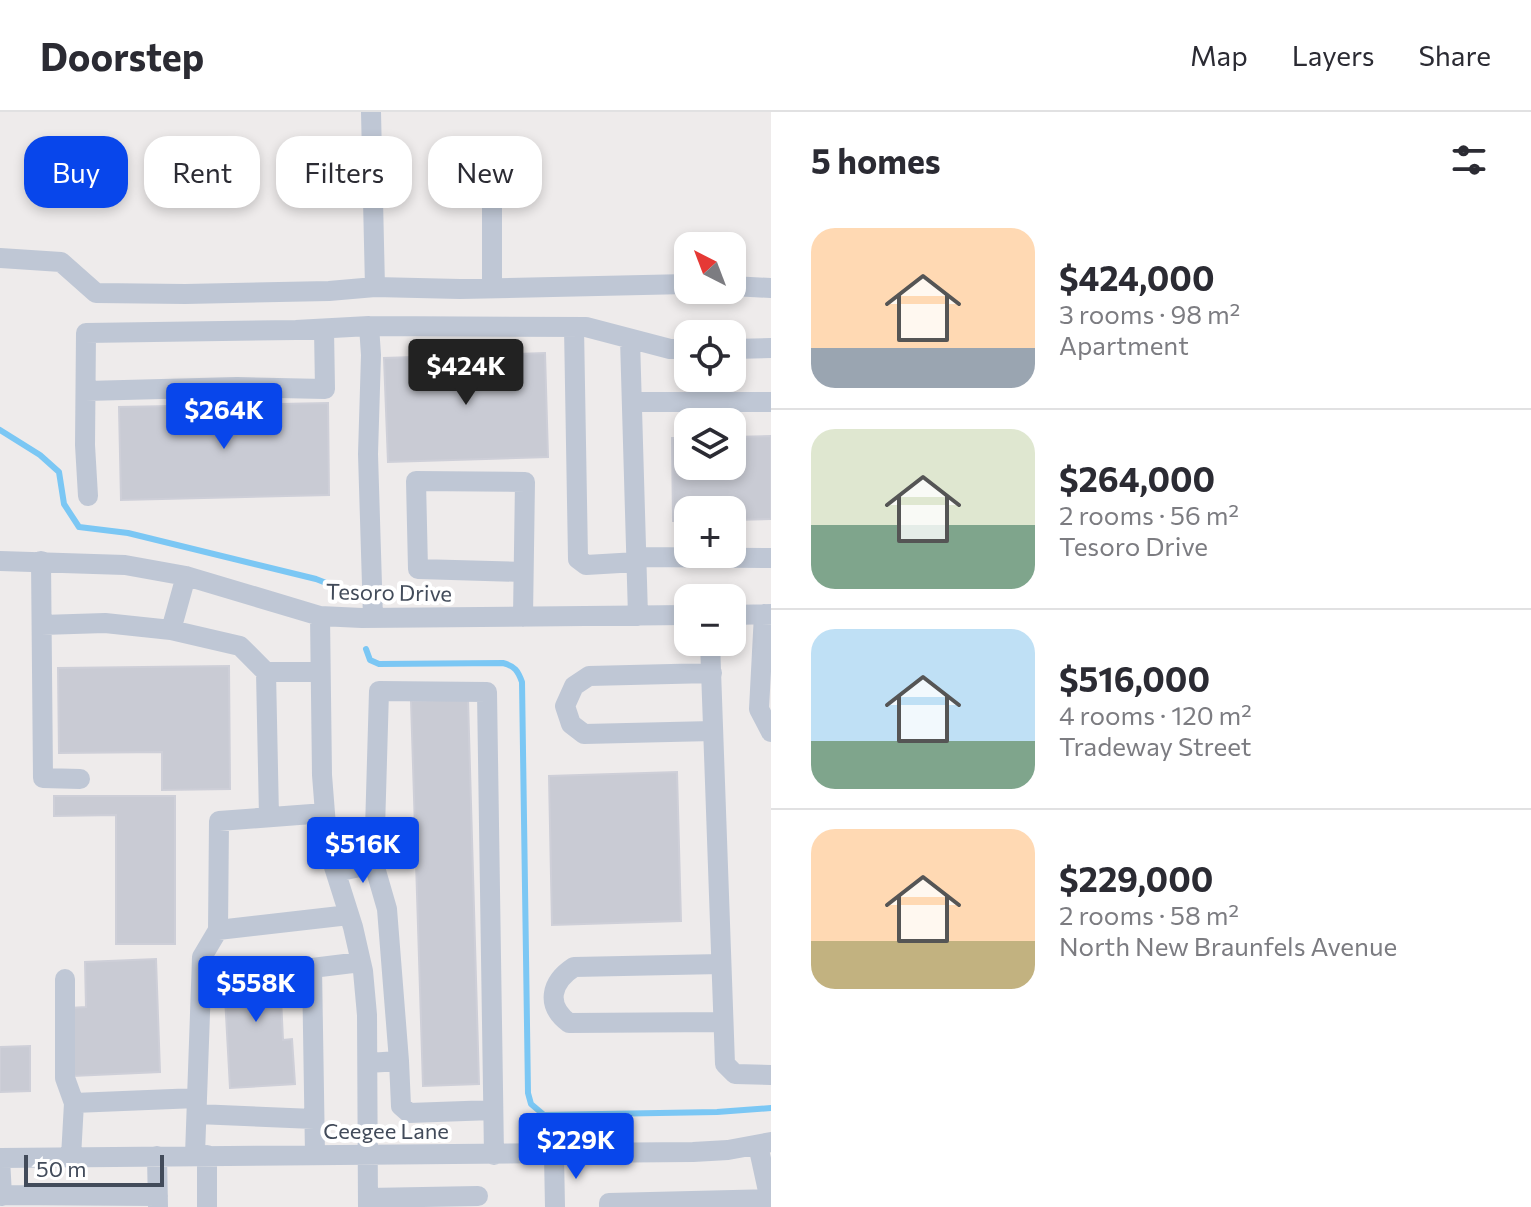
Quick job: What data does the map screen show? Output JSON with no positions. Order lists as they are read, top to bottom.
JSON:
{
  "streets": {
    "street": ["Tesoro Drive", "Ceegee Lane"]
  },
  "scale_bar": "50 m",
  "north": "top left",
  "page": {
    "header": "Doorstep",
    "nav": ["Map", "Layers", "Share"],
    "heading": "5 homes",
    "chip": [
      "Buy",
      "Rent",
      "Filters",
      "New"
    ],
    "list": [
      {
        "name": "$424,000",
        "note": "3 rooms · 98 m² · Apartment"
      },
      {
        "name": "$264,000",
        "note": "2 rooms · 56 m² · Tesoro Drive"
      },
      {
        "name": "$516,000",
        "note": "4 rooms · 120 m² · Tradeway Street"
      },
      {
        "name": "$229,000",
        "note": "2 rooms · 58 m² · North New Braunfels Avenue"
      }
    ],
    "map_buttons": ["+", "−"],
    "price": [
      "$424K",
      "$264K",
      "$516K",
      "$558K",
      "$229K"
    ],
    "scale": "50 m"
  }
}
